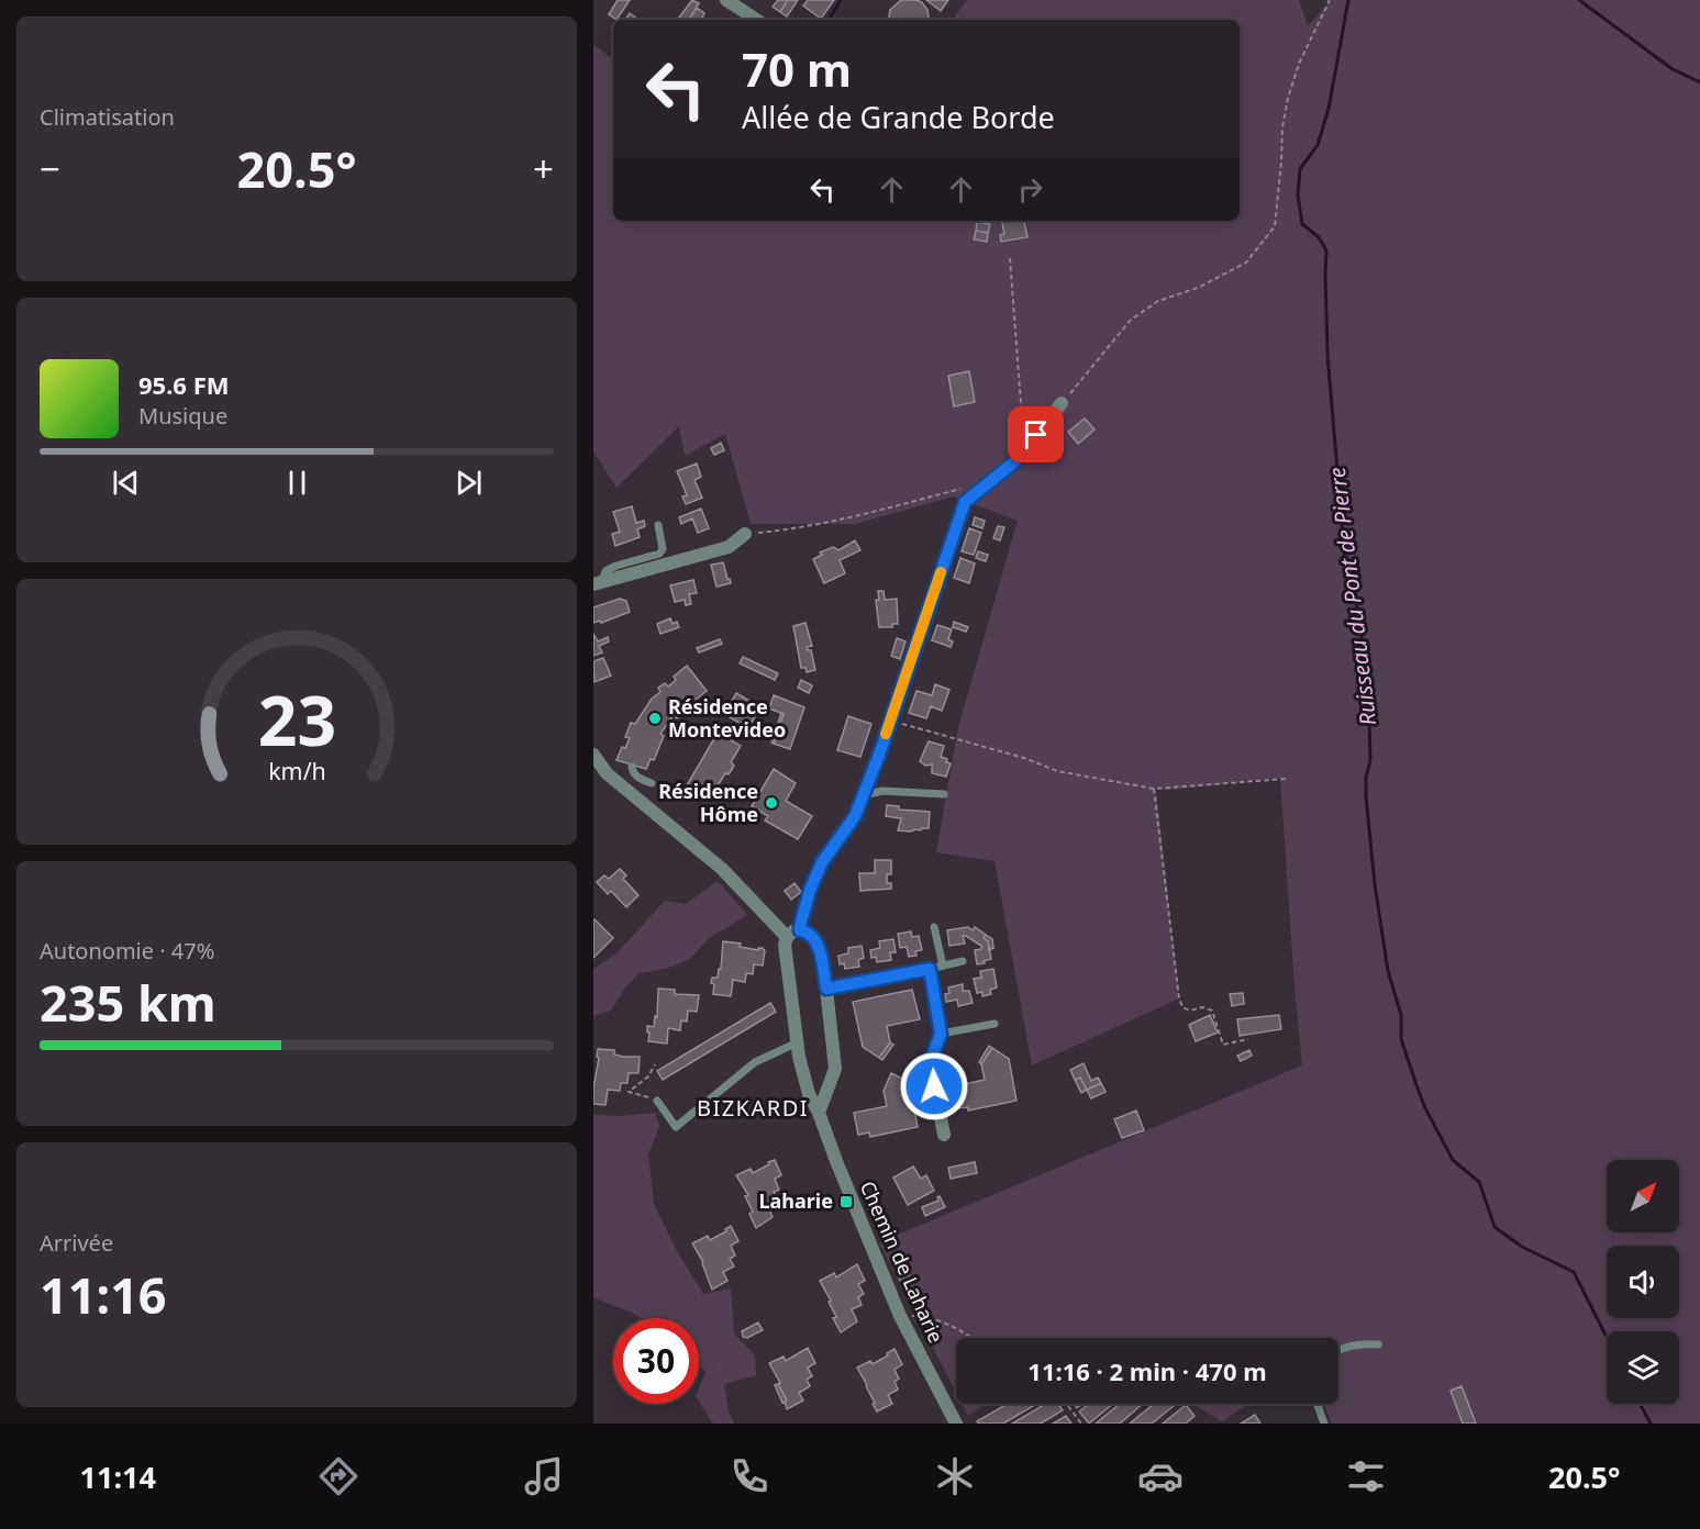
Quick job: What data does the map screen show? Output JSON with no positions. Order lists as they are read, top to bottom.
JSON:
{
  "streets": {
    "street": ["Chemin de Laharie"]
  },
  "districts": ["BIZKARDI"],
  "water": ["Ruisseau du Pont de Pierre"],
  "places": {
    "other": ["Résidence Montevideo", "Résidence Hôme"],
    "transit": ["Laharie"]
  },
  "north": "top right",
  "page": {
    "tile": [
      "Climatisation",
      ["Autonomie · 47%", "235 km"],
      ["Arrivée", "11:16"]
    ],
    "turn": ["70 m", "Allée de Grande Borde"],
    "heat": ["−", "20.5°", "+"],
    "song": ["95.6 FM", "Musique"],
    "limit": "30",
    "trip": "11:16 · 2 min · 470 m",
    "tabs": ["11:14", "20.5°"],
    "gauge": ["23", "km/h"]
  }
}
